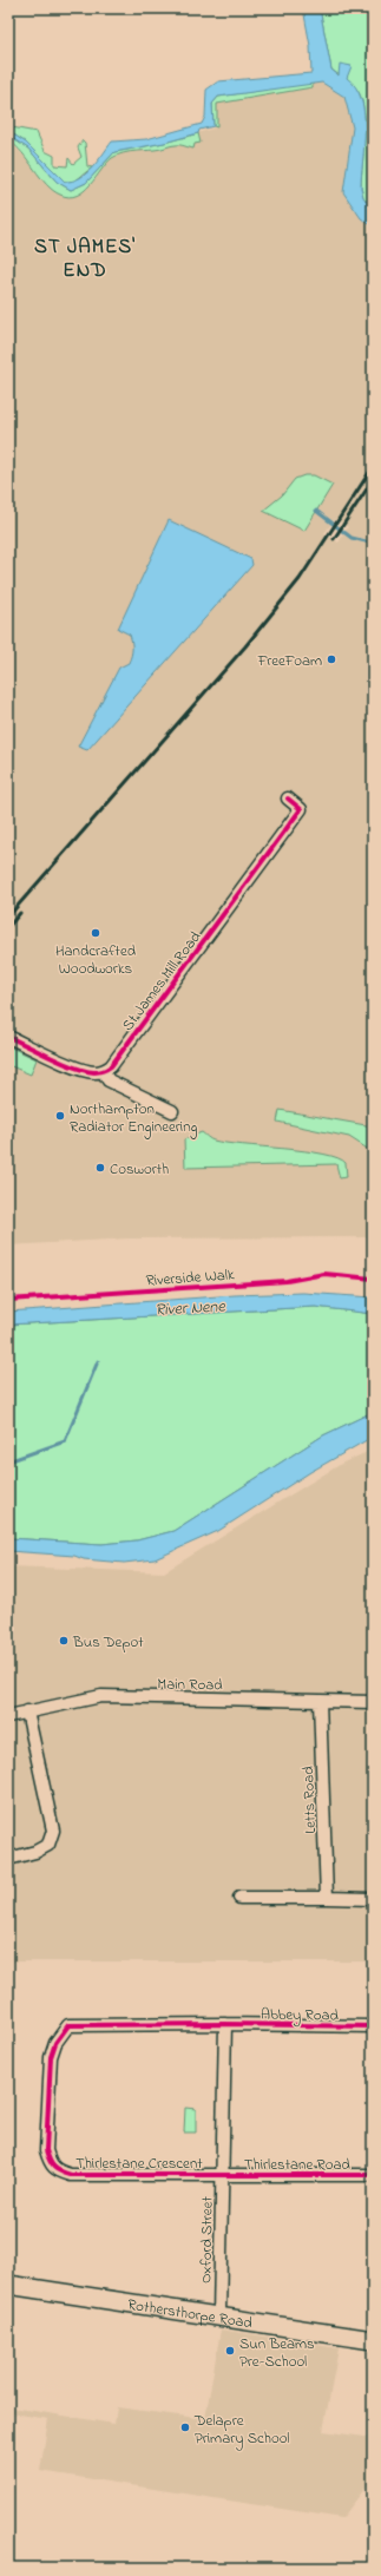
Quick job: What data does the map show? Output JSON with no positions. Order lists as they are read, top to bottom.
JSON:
{
  "streets": {
    "street": [
      "St James Mill Road",
      "Main Road",
      "Letts Road",
      "Abbey Road",
      "Thirlestane Crescent",
      "Thirlestane Road",
      "Oxford Street",
      "Rothersthorpe Road"
    ],
    "cycle path": ["Riverside Walk"]
  },
  "crossings": [
    ["Main Road", "Letts Road"],
    ["Abbey Road", "Thirlestane Crescent"],
    ["Abbey Road", "Oxford Street"],
    ["Thirlestane Crescent", "Thirlestane Road"],
    ["Thirlestane Crescent", "Oxford Street"],
    ["Thirlestane Road", "Oxford Street"],
    ["Oxford Street", "Rothersthorpe Road"]
  ],
  "districts": ["ST JAMES' END"],
  "water": ["River Nene"],
  "places": [
    "FreeFoam",
    "Handcrafted Woodworks",
    "Northampton Radiator Engineering",
    "Cosworth",
    "Bus Depot",
    "Sun Beams Pre-School",
    "Delapre Primary School"
  ]
}
